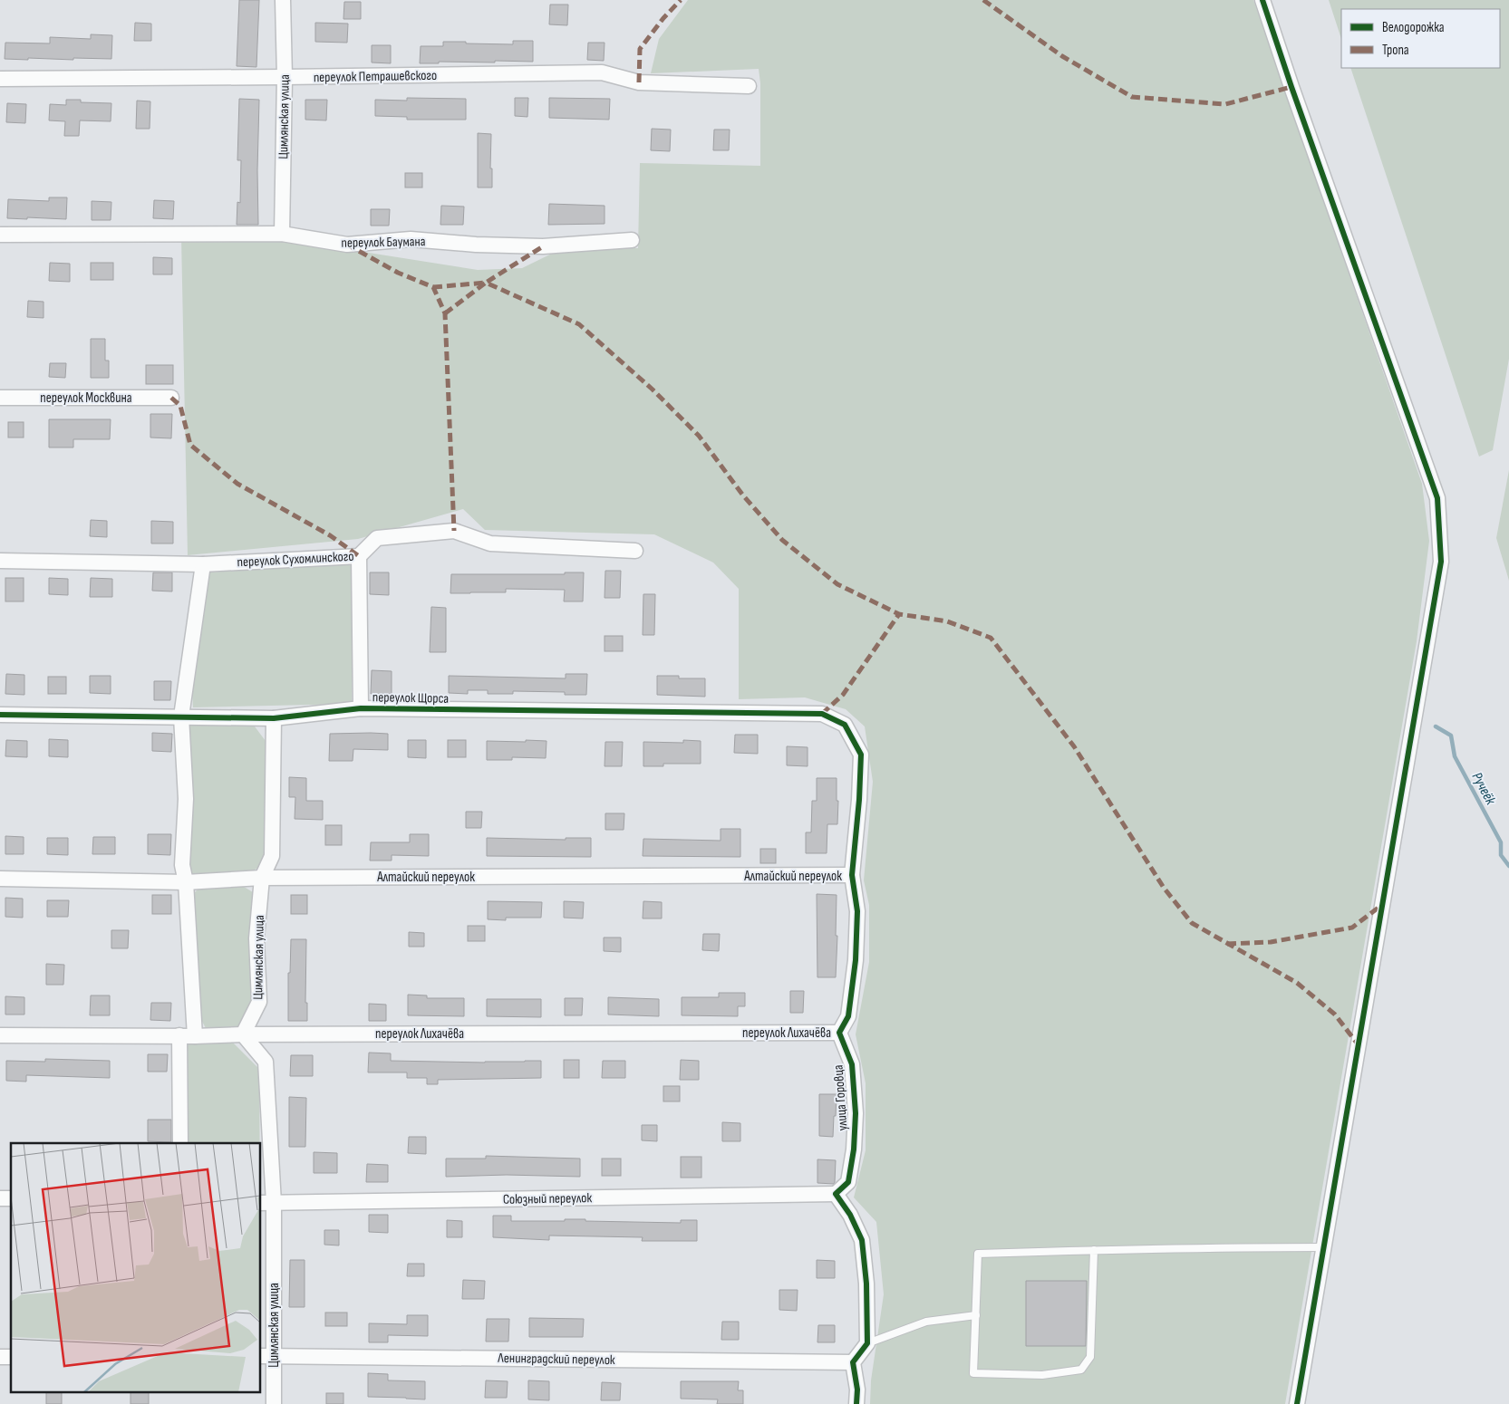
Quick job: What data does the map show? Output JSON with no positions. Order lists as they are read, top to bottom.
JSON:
{
  "streets": {
    "street": [
      "переулок Петрашевского",
      "Цимлянская улица",
      "переулок Баумана",
      "переулок Москвина",
      "переулок Сухомлинского",
      "переулок Щорса",
      "Алтайский переулок",
      "переулок Лихачёва",
      "улица Горовца",
      "Союзный переулок",
      "Ленинградский переулок"
    ]
  },
  "crossings": [
    ["переулок Петрашевского", "Цимлянская улица"],
    ["Цимлянская улица", "переулок Баумана"],
    ["Цимлянская улица", "переулок Щорса"],
    ["Цимлянская улица", "Алтайский переулок"],
    ["Цимлянская улица", "переулок Лихачёва"],
    ["Цимлянская улица", "Союзный переулок"],
    ["Цимлянская улица", "Ленинградский переулок"],
    ["переулок Щорса", "Алтайский переулок"],
    ["переулок Лихачёва", "улица Горовца"],
    ["улица Горовца", "Союзный переулок"]
  ],
  "water": ["Ручеёк"],
  "legend": ["Велодорожка", "Тропа"]
}
